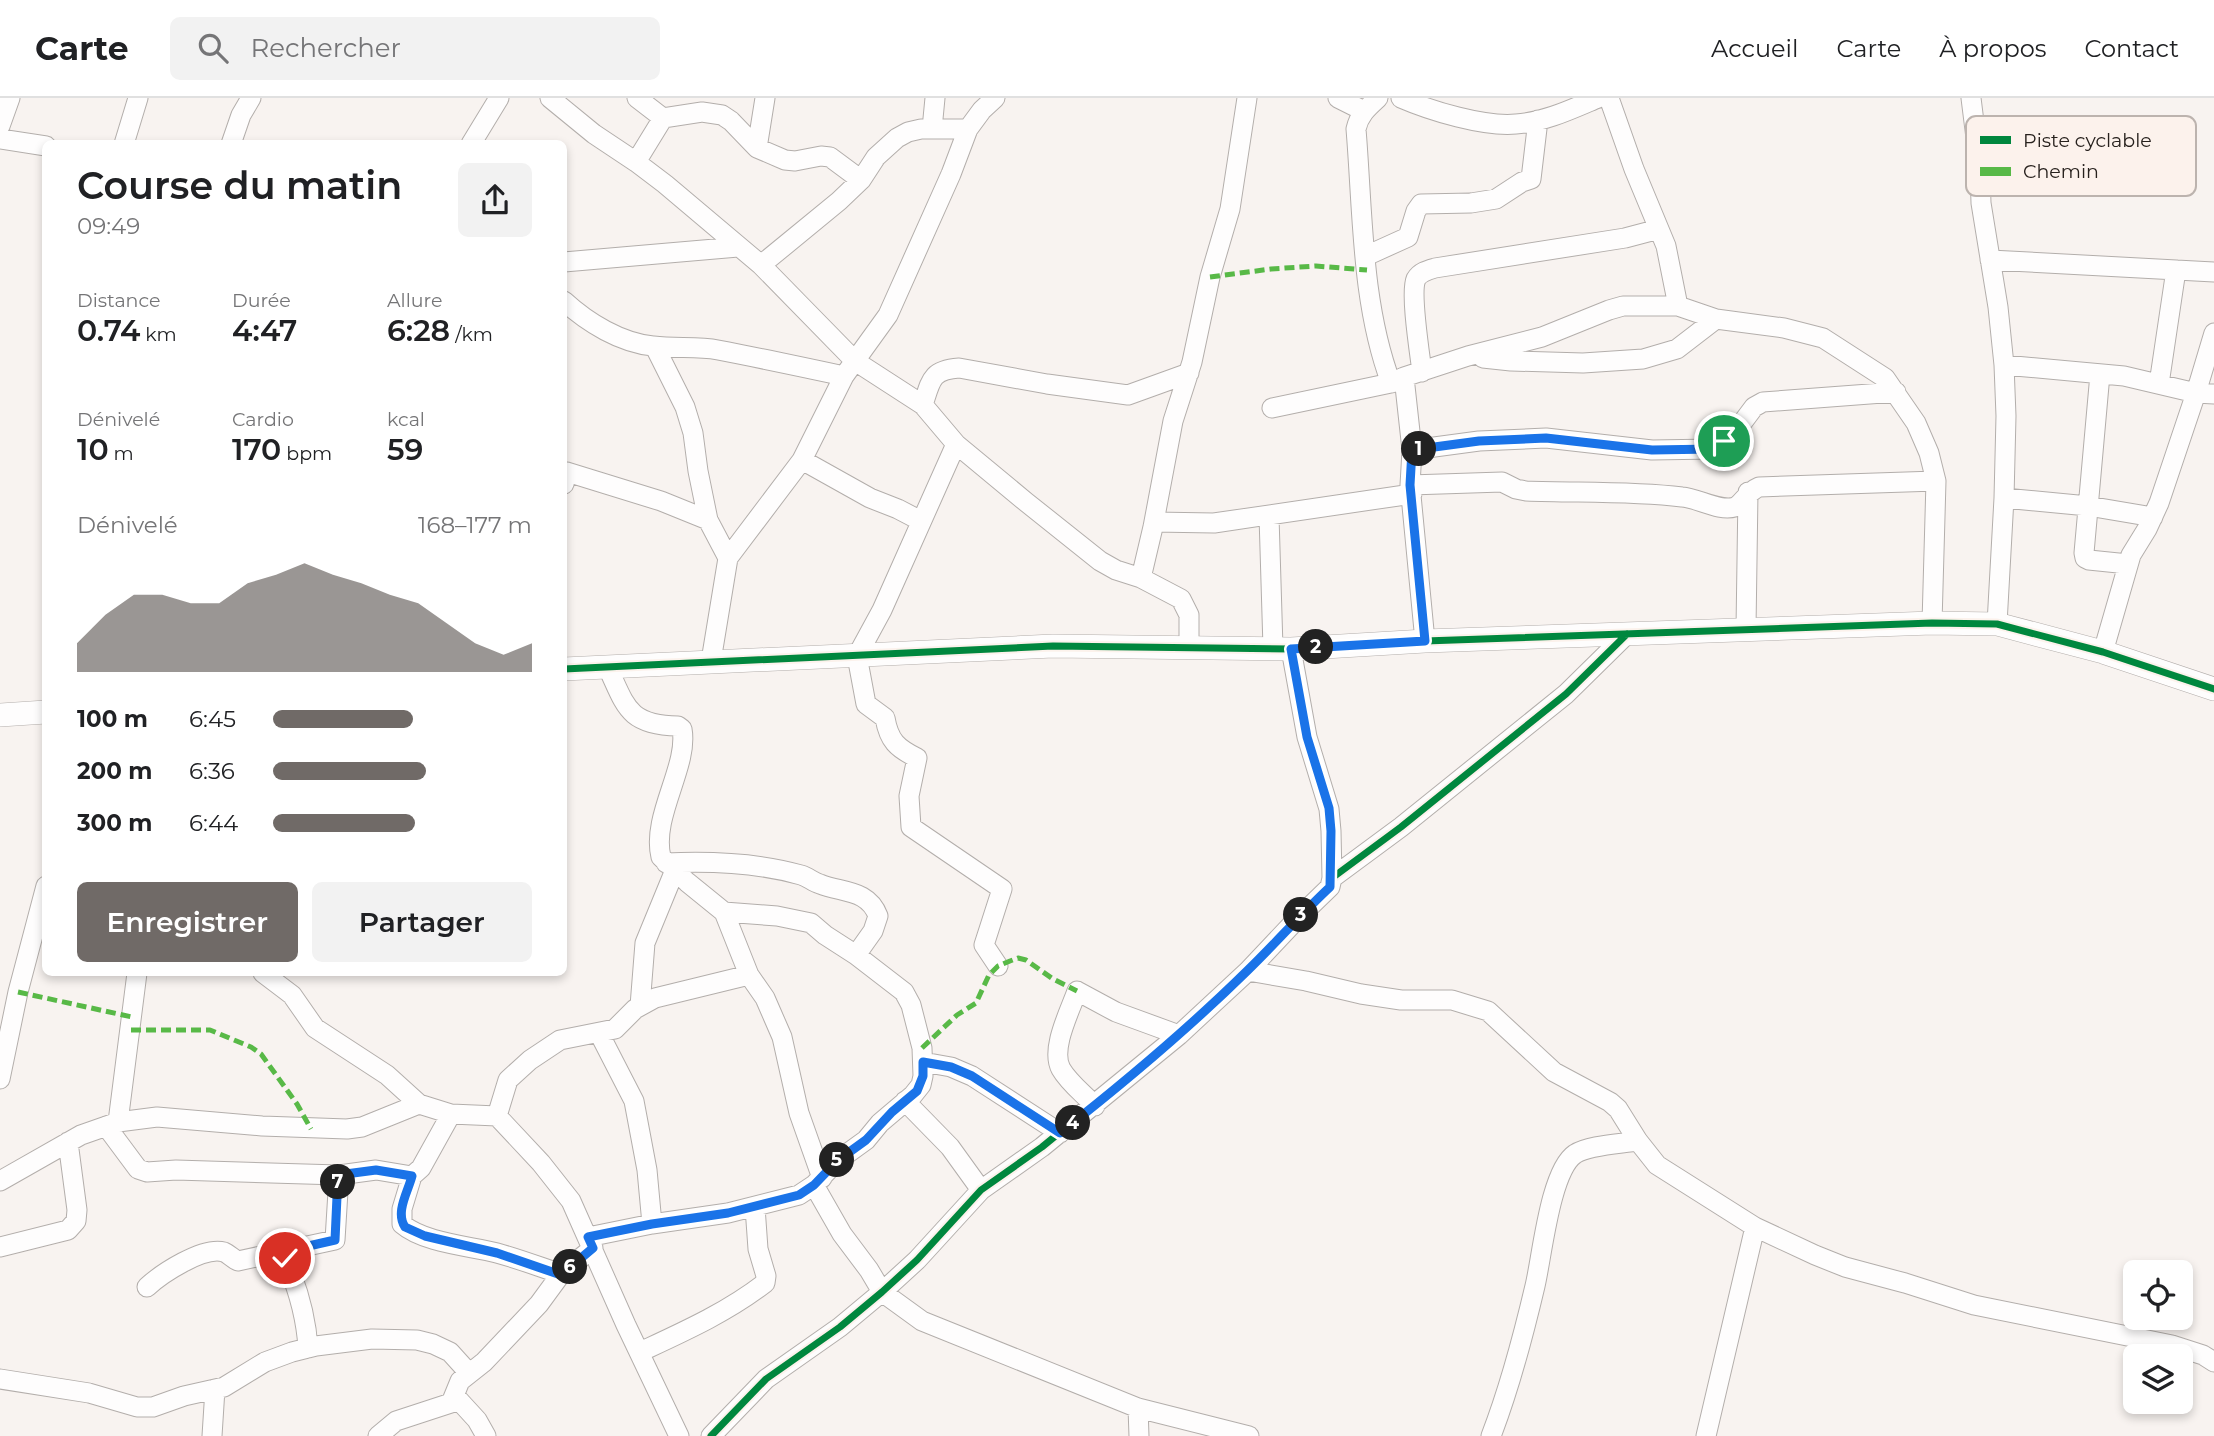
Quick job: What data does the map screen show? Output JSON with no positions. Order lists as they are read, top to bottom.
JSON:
{
  "legend": ["Piste cyclable", "Chemin"],
  "page": {
    "header": "Carte",
    "search": "Rechercher",
    "nav": [
      "Accueil",
      "Carte",
      "À propos",
      "Contact"
    ],
    "heading": ["Course du matin", "09:49"],
    "stats": [
      ["Distance", "0.74 km"],
      ["Durée", "4:47"],
      ["Allure", "6:28 /km"],
      ["Dénivelé", "10 m"],
      ["Cardio", "170 bpm"],
      ["kcal", "59"]
    ],
    "pins": [
      "1",
      "2",
      "3",
      "4",
      "5",
      "7",
      "6"
    ],
    "chart": ["Dénivelé", "168–177 m"],
    "list": [
      {
        "name": "100 m",
        "note": "6:45"
      },
      {
        "name": "200 m",
        "note": "6:36"
      },
      {
        "name": "300 m",
        "note": "6:44"
      }
    ],
    "buttons": ["Enregistrer", "Partager"]
  }
}
